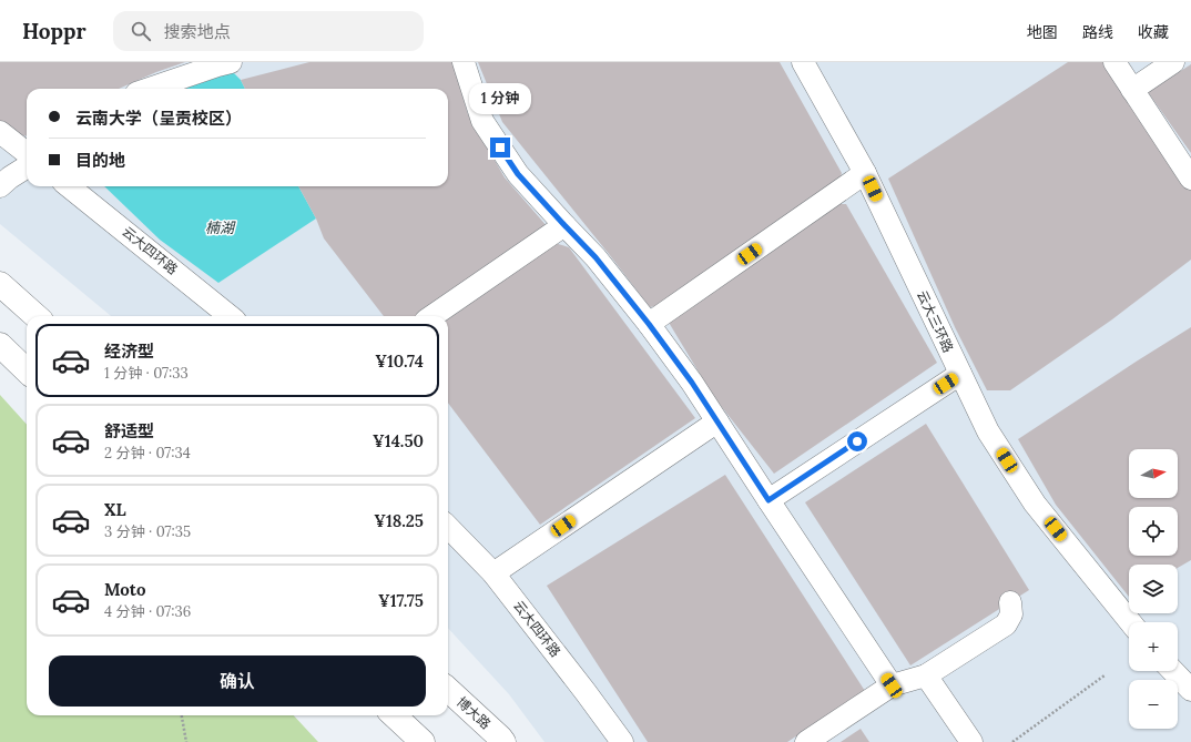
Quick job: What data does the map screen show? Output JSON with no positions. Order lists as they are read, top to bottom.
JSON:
{
  "streets": {
    "main road": ["博大路"],
    "lane": ["云大四环路", "云大三环路"]
  },
  "water": ["楠湖"],
  "north": "right",
  "page": {
    "header": "Hoppr",
    "search": "搜索地点",
    "nav": ["地图", "路线", "收藏"],
    "bubble": "1 分钟",
    "banner": ["云南大学（呈贡校区）", "目的地"],
    "list": [
      {
        "name": "经济型",
        "note": "1 分钟 · 07:33",
        "value": "¥10.74"
      },
      {
        "name": "舒适型",
        "note": "2 分钟 · 07:34",
        "value": "¥14.50"
      },
      {
        "name": "XL",
        "note": "3 分钟 · 07:35",
        "value": "¥18.25"
      },
      {
        "name": "Moto",
        "note": "4 分钟 · 07:36",
        "value": "¥17.75"
      }
    ],
    "map_buttons": ["+", "−"],
    "buttons": "确认"
  }
}
